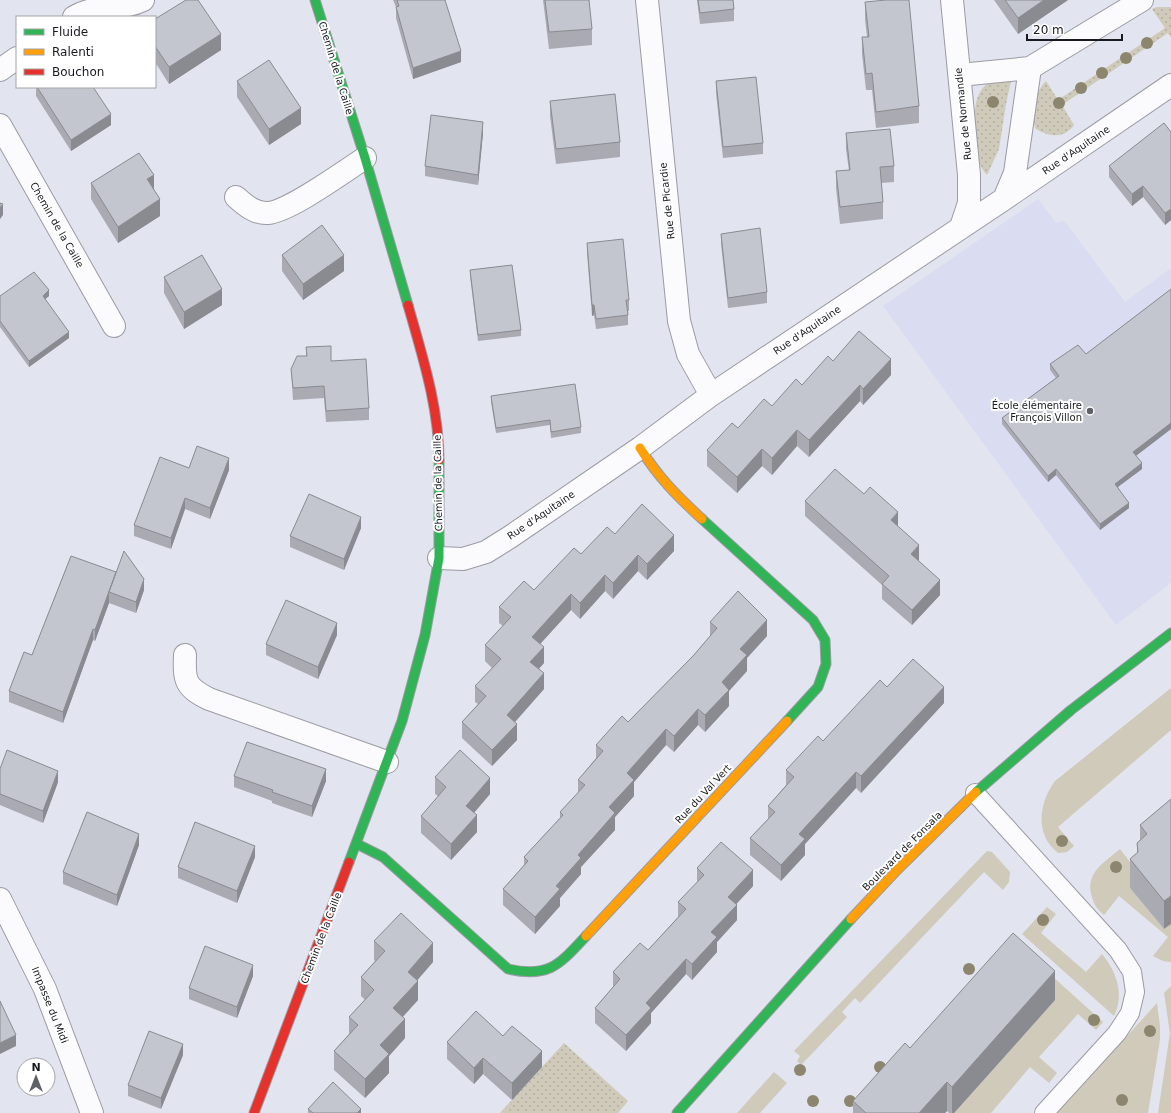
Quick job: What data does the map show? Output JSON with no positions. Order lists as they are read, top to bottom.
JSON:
{
  "streets": {
    "street": [
      "Chemin de la Caille",
      "Rue de Normandie",
      "Rue d'Aquitaine",
      "Rue de Picardie",
      "Rue du Val Vert",
      "Boulevard de Fonsala",
      "Impasse du Midi"
    ]
  },
  "crossings": [
    ["Chemin de la Caille", "Rue d'Aquitaine"],
    ["Chemin de la Caille", "Rue du Val Vert"],
    ["Rue de Normandie", "Rue d'Aquitaine"],
    ["Rue d'Aquitaine", "Rue de Picardie"],
    ["Rue d'Aquitaine", "Rue du Val Vert"]
  ],
  "places": ["École élémentaire François Villon"],
  "legend": ["Fluide", "Ralenti", "Bouchon"],
  "scale_bar": "20 m",
  "north": "top"
}
